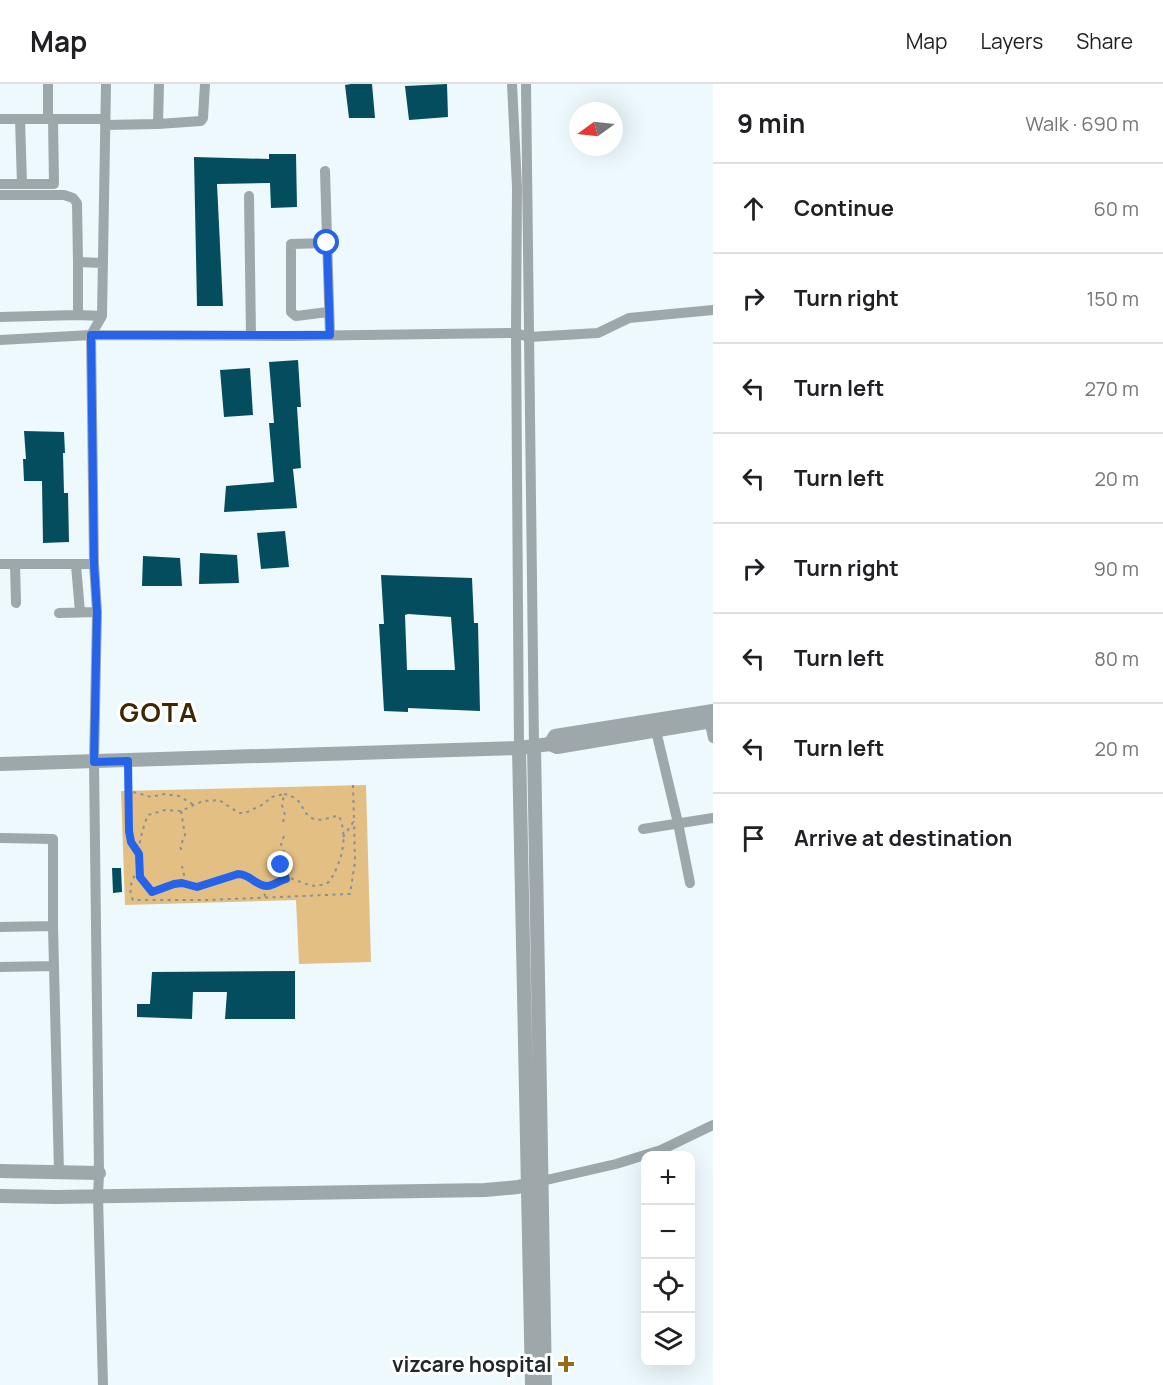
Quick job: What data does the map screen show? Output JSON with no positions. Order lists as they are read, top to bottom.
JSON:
{
  "districts": ["GOTA"],
  "places": {
    "health": ["vizcare hospital"]
  },
  "north": "left",
  "page": {
    "header": "Map",
    "nav": ["Map", "Layers", "Share"],
    "heading": ["9 min", "Walk · 690 m"],
    "list": [
      ["Continue", "60 m"],
      ["Turn right", "150 m"],
      ["Turn left", "270 m"],
      ["Turn left", "20 m"],
      ["Turn right", "90 m"],
      ["Turn left", "80 m"],
      ["Turn left", "20 m"],
      "Arrive at destination"
    ],
    "map_buttons": ["+", "−"]
  }
}
